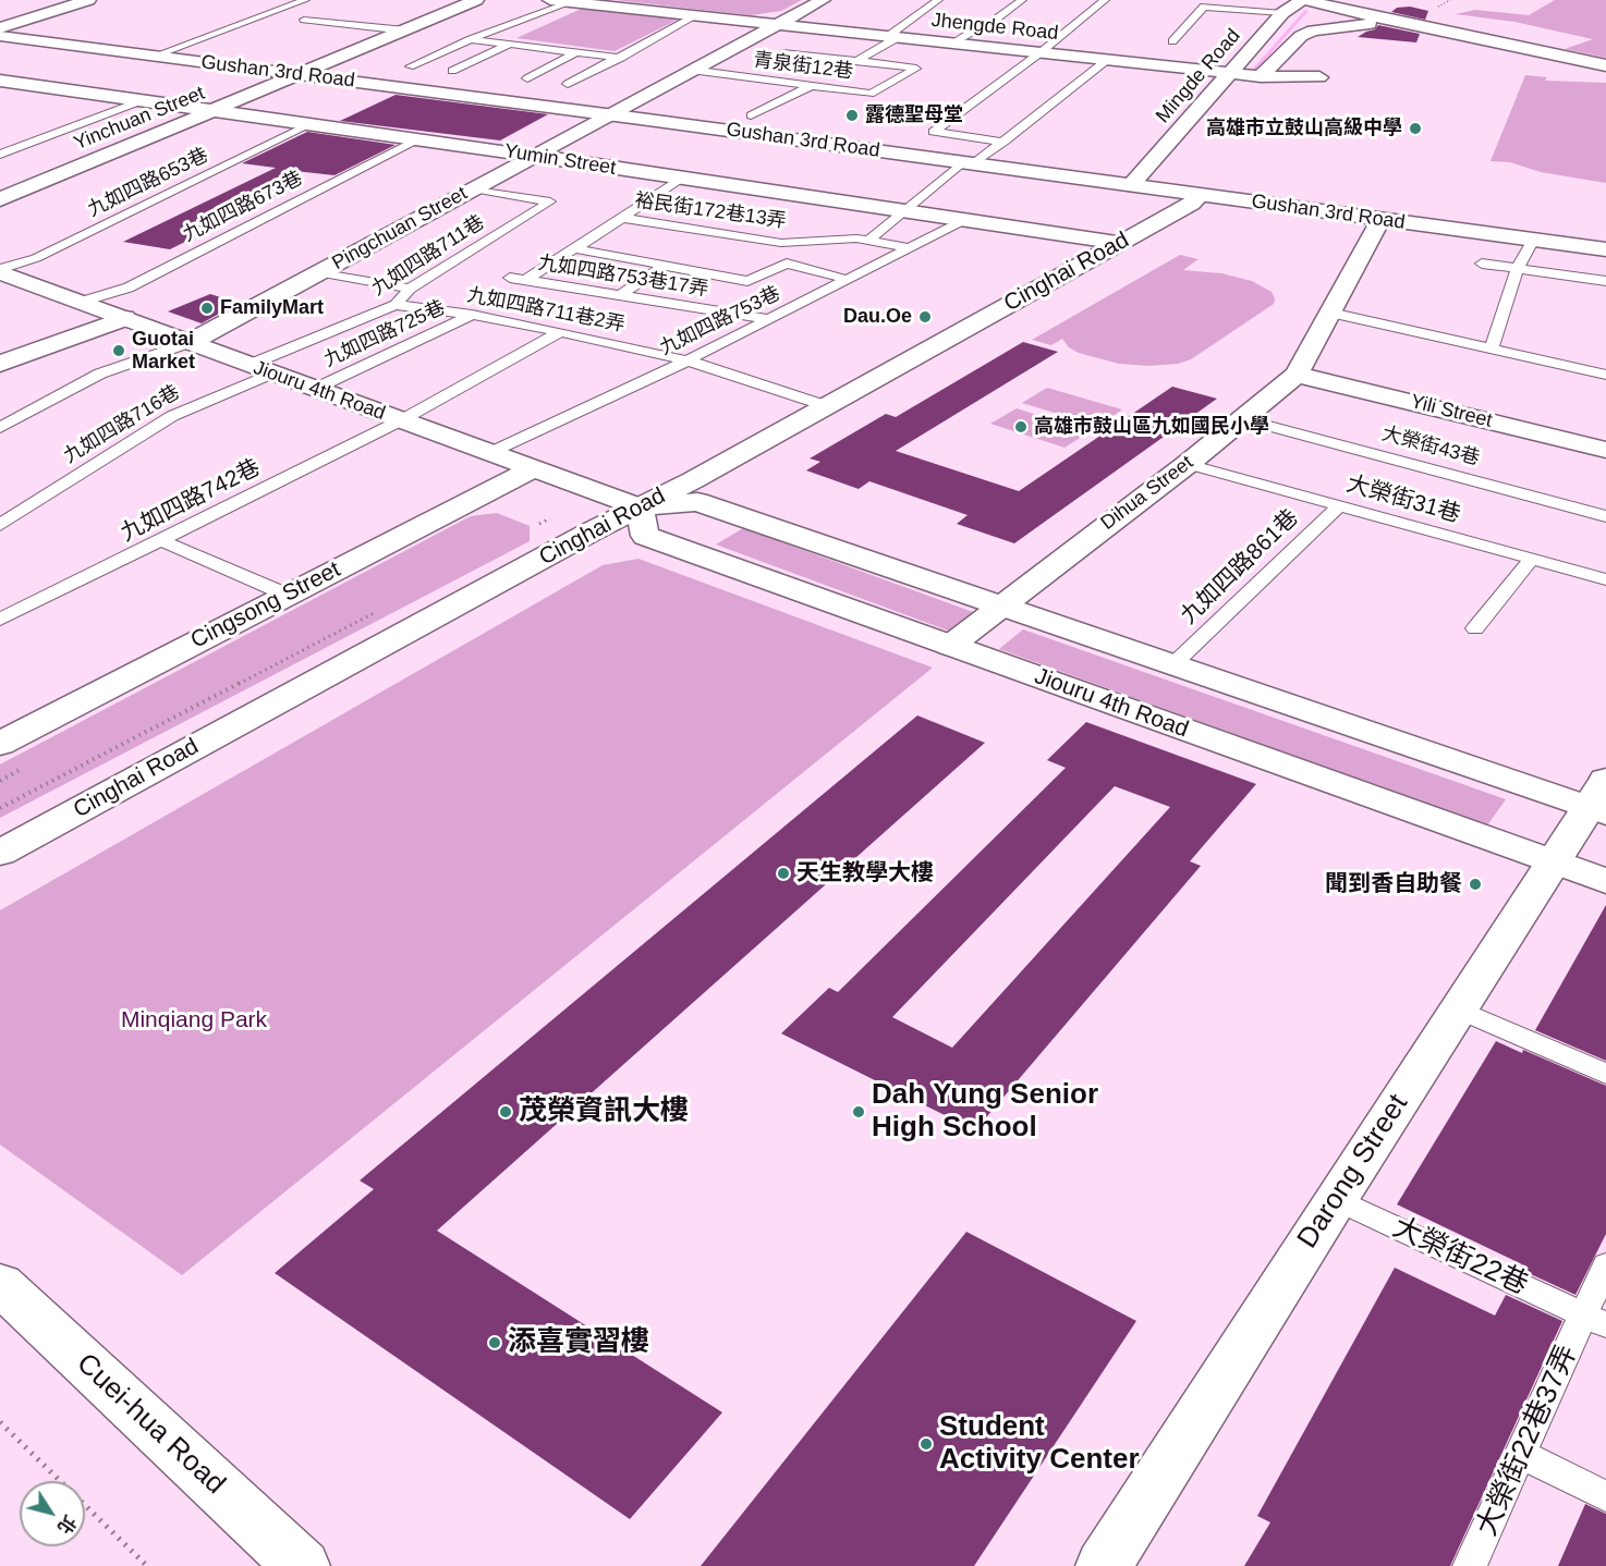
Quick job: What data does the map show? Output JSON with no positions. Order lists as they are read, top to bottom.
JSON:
{
  "streets": {
    "street": [
      "Jhengde Road",
      "Gushan 3rd Road",
      "Mingde Road",
      "Yinchuan Street",
      "Yumin Street",
      "Pingchuan Street",
      "Cinghai Road",
      "Jiouru 4th Road",
      "Yili Street",
      "Dihua Street",
      "Cingsong Street",
      "Darong Street",
      "Cuei-hua Road"
    ],
    "lane": [
      "青泉街12巷",
      "九如四路653巷",
      "九如四路673巷",
      "裕民街172巷13弄",
      "九如四路711巷",
      "九如四路753巷17弄",
      "九如四路711巷2弄",
      "九如四路753巷",
      "九如四路725巷",
      "九如四路716巷",
      "大榮街43巷",
      "大榮街31巷",
      "九如四路742巷",
      "九如四路861巷",
      "大榮街22巷",
      "大榮街22巷37弄"
    ]
  },
  "crossings": [
    ["Jhengde Road", "青泉街12巷"],
    ["Jhengde Road", "Mingde Road"],
    ["Jhengde Road", "Pingchuan Street"],
    ["青泉街12巷", "Pingchuan Street"],
    ["Gushan 3rd Road", "Mingde Road"],
    ["Gushan 3rd Road", "Yinchuan Street"],
    ["Gushan 3rd Road", "Pingchuan Street"],
    ["Gushan 3rd Road", "Cinghai Road"],
    ["Gushan 3rd Road", "Dihua Street"],
    ["Yinchuan Street", "Yumin Street"],
    ["Yumin Street", "九如四路653巷"],
    ["Yumin Street", "九如四路673巷"],
    ["Yumin Street", "Pingchuan Street"],
    ["Yumin Street", "Cinghai Road"],
    ["Yumin Street", "九如四路753巷"],
    ["九如四路653巷", "Jiouru 4th Road"],
    ["九如四路673巷", "Jiouru 4th Road"],
    ["裕民街172巷13弄", "九如四路753巷"],
    ["Pingchuan Street", "九如四路711巷"],
    ["Pingchuan Street", "Jiouru 4th Road"],
    ["九如四路711巷", "九如四路711巷2弄"],
    ["九如四路711巷", "Jiouru 4th Road"],
    ["九如四路711巷", "九如四路716巷"],
    ["Cinghai Road", "九如四路711巷2弄"],
    ["Cinghai Road", "Jiouru 4th Road"],
    ["九如四路753巷17弄", "九如四路753巷"],
    ["九如四路711巷2弄", "九如四路753巷"],
    ["九如四路711巷2弄", "九如四路725巷"],
    ["九如四路711巷2弄", "九如四路742巷"],
    ["九如四路753巷", "Jiouru 4th Road"],
    ["九如四路725巷", "Jiouru 4th Road"],
    ["Jiouru 4th Road", "九如四路716巷"],
    ["Jiouru 4th Road", "Dihua Street"],
    ["Jiouru 4th Road", "九如四路742巷"],
    ["Jiouru 4th Road", "九如四路861巷"],
    ["Jiouru 4th Road", "Cingsong Street"],
    ["Jiouru 4th Road", "Darong Street"],
    ["Yili Street", "Dihua Street"],
    ["大榮街43巷", "Dihua Street"],
    ["Dihua Street", "大榮街31巷"],
    ["大榮街31巷", "九如四路861巷"],
    ["Darong Street", "大榮街22巷"],
    ["大榮街22巷", "大榮街22巷37弄"]
  ],
  "parks": ["Minqiang Park"],
  "places": [
    "露德聖母堂",
    "高雄市立鼓山高級中學",
    "FamilyMart",
    "Dau.Oe",
    "Guotai Market",
    "高雄市鼓山區九如國民小學",
    "天生教學大樓",
    "聞到香自助餐",
    "茂榮資訊大樓",
    "Dah Yung Senior High School",
    "添喜實習樓",
    "Student Activity Center"
  ],
  "north": "bottom right"
}
